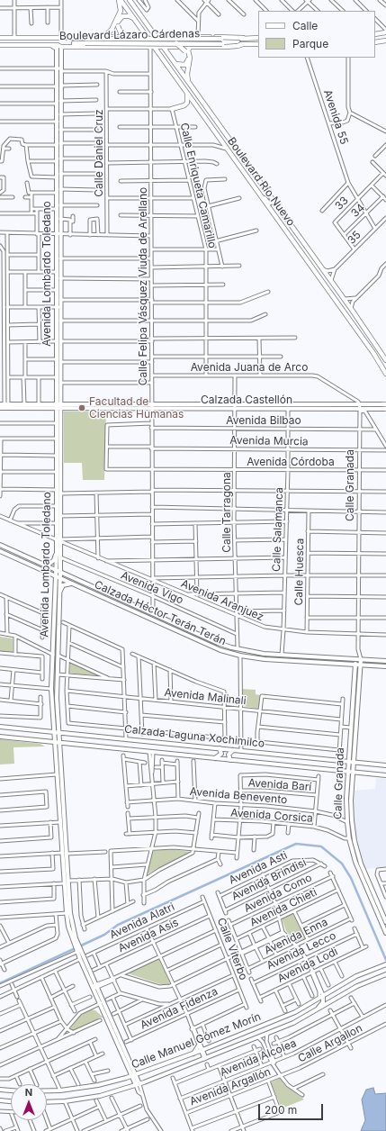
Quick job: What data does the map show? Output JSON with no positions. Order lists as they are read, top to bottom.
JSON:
{
  "streets": {
    "highway": ["Boulevard Lázaro Cárdenas", "Boulevard Río Nuevo"],
    "main road": [
      "Avenida Lombardo Toledano",
      "Calzada Castellón",
      "Calle Granada",
      "Calzada Héctor Terán Terán",
      "Calzada Laguna Xochimilco",
      "Calle Manuel Gómez Morín"
    ],
    "street": [
      "Avenida 55",
      "Calle Daniel Cruz",
      "Calle Enriqueta Camarillo",
      "33",
      "34",
      "35",
      "Calle Felipa Vásquez Viuda de Arellano",
      "Avenida Juana de Arco",
      "Avenida Bilbao",
      "Avenida Murcia",
      "Avenida Córdoba",
      "Calle Tarragona",
      "Calle Salamanca",
      "Calle Huesca",
      "Avenida Vigo",
      "Avenida Aranjuez",
      "Avenida Malinali",
      "Avenida Barí",
      "Avenida Benevento",
      "Avenida Corsica",
      "Avenida Asti",
      "Avenida Brindisi",
      "Avenida Como",
      "Avenida Chieti",
      "Avenida Alatri",
      "Avenida Asis",
      "Avenida Enna",
      "Calle Viterbo",
      "Avenida Lecco",
      "Avenida Lodi",
      "Avenida Fidenza",
      "Calle Argallon",
      "Avenida Alcolea",
      "Avenida Argallón"
    ]
  },
  "crossings": [
    ["Boulevard Lázaro Cárdenas", "Avenida Lombardo Toledano"],
    ["Avenida 55", "33"],
    ["Avenida 55", "34"],
    ["Avenida 55", "35"],
    ["Boulevard Río Nuevo", "Calle Felipa Vásquez Viuda de Arellano"],
    ["Calle Enriqueta Camarillo", "Avenida Juana de Arco"],
    ["33", "34"],
    ["33", "35"],
    ["Avenida Lombardo Toledano", "Calzada Castellón"],
    ["Avenida Lombardo Toledano", "Avenida Vigo"],
    ["Avenida Lombardo Toledano", "Avenida Aranjuez"],
    ["Avenida Lombardo Toledano", "Calzada Héctor Terán Terán"],
    ["Avenida Lombardo Toledano", "Calzada Laguna Xochimilco"],
    ["Avenida Lombardo Toledano", "Calle Manuel Gómez Morín"],
    ["Calle Felipa Vásquez Viuda de Arellano", "Avenida Juana de Arco"],
    ["Calle Felipa Vásquez Viuda de Arellano", "Calzada Castellón"],
    ["Calle Felipa Vásquez Viuda de Arellano", "Avenida Bilbao"],
    ["Calle Felipa Vásquez Viuda de Arellano", "Avenida Murcia"],
    ["Calle Felipa Vásquez Viuda de Arellano", "Avenida Córdoba"],
    ["Calle Felipa Vásquez Viuda de Arellano", "Avenida Vigo"],
    ["Calle Felipa Vásquez Viuda de Arellano", "Avenida Aranjuez"],
    ["Calle Felipa Vásquez Viuda de Arellano", "Calzada Héctor Terán Terán"],
    ["Avenida Juana de Arco", "Calzada Castellón"],
    ["Avenida Juana de Arco", "Avenida Bilbao"],
    ["Avenida Juana de Arco", "Calle Granada"],
    ["Avenida Juana de Arco", "Calle Tarragona"],
    ["Calzada Castellón", "Calle Granada"],
    ["Calzada Castellón", "Calle Tarragona"],
    ["Calzada Castellón", "Calle Salamanca"],
    ["Avenida Bilbao", "Calle Granada"],
    ["Avenida Bilbao", "Calle Tarragona"],
    ["Avenida Bilbao", "Calle Salamanca"],
    ["Avenida Murcia", "Avenida Córdoba"],
    ["Avenida Murcia", "Calle Granada"],
    ["Avenida Murcia", "Calle Tarragona"],
    ["Avenida Murcia", "Calle Salamanca"],
    ["Avenida Córdoba", "Calle Granada"],
    ["Avenida Córdoba", "Calle Tarragona"],
    ["Avenida Córdoba", "Calle Salamanca"],
    ["Calle Granada", "Avenida Aranjuez"],
    ["Calle Granada", "Calzada Héctor Terán Terán"],
    ["Calle Granada", "Calzada Laguna Xochimilco"],
    ["Calle Granada", "Avenida Benevento"],
    ["Calle Granada", "Avenida Corsica"],
    ["Calle Tarragona", "Avenida Vigo"],
    ["Calle Tarragona", "Avenida Aranjuez"],
    ["Calle Tarragona", "Calzada Héctor Terán Terán"],
    ["Calle Salamanca", "Avenida Aranjuez"],
    ["Calle Salamanca", "Calzada Héctor Terán Terán"],
    ["Calle Huesca", "Avenida Aranjuez"],
    ["Avenida Asti", "Avenida Brindisi"],
    ["Avenida Alatri", "Calle Viterbo"],
    ["Avenida Asis", "Calle Viterbo"],
    ["Calle Viterbo", "Avenida Fidenza"],
    ["Avenida Lecco", "Avenida Lodi"],
    ["Calle Argallon", "Avenida Argallón"]
  ],
  "places": ["Facultad de Ciencias Humanas"],
  "legend": ["Calle", "Parque"],
  "scale_bar": "200 m",
  "north": "top"
}
